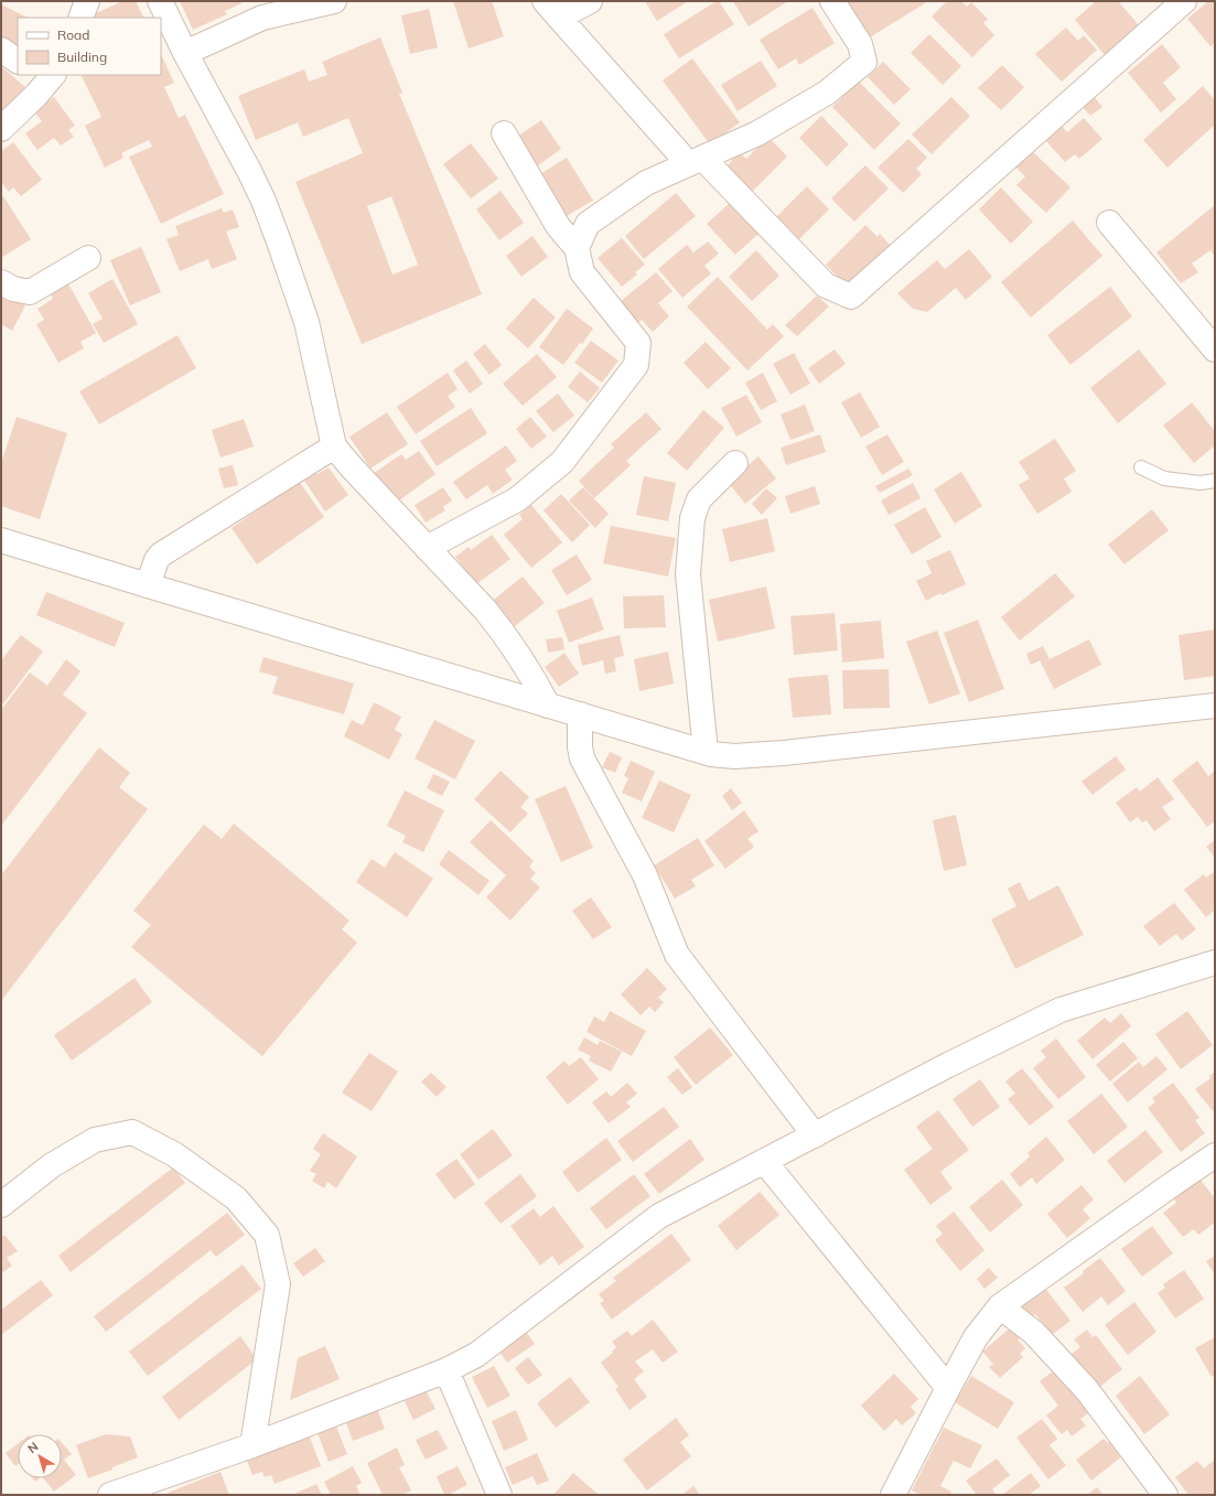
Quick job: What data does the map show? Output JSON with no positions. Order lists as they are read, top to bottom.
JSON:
{
  "legend": ["Road", "Building"],
  "north": "top left"
}
